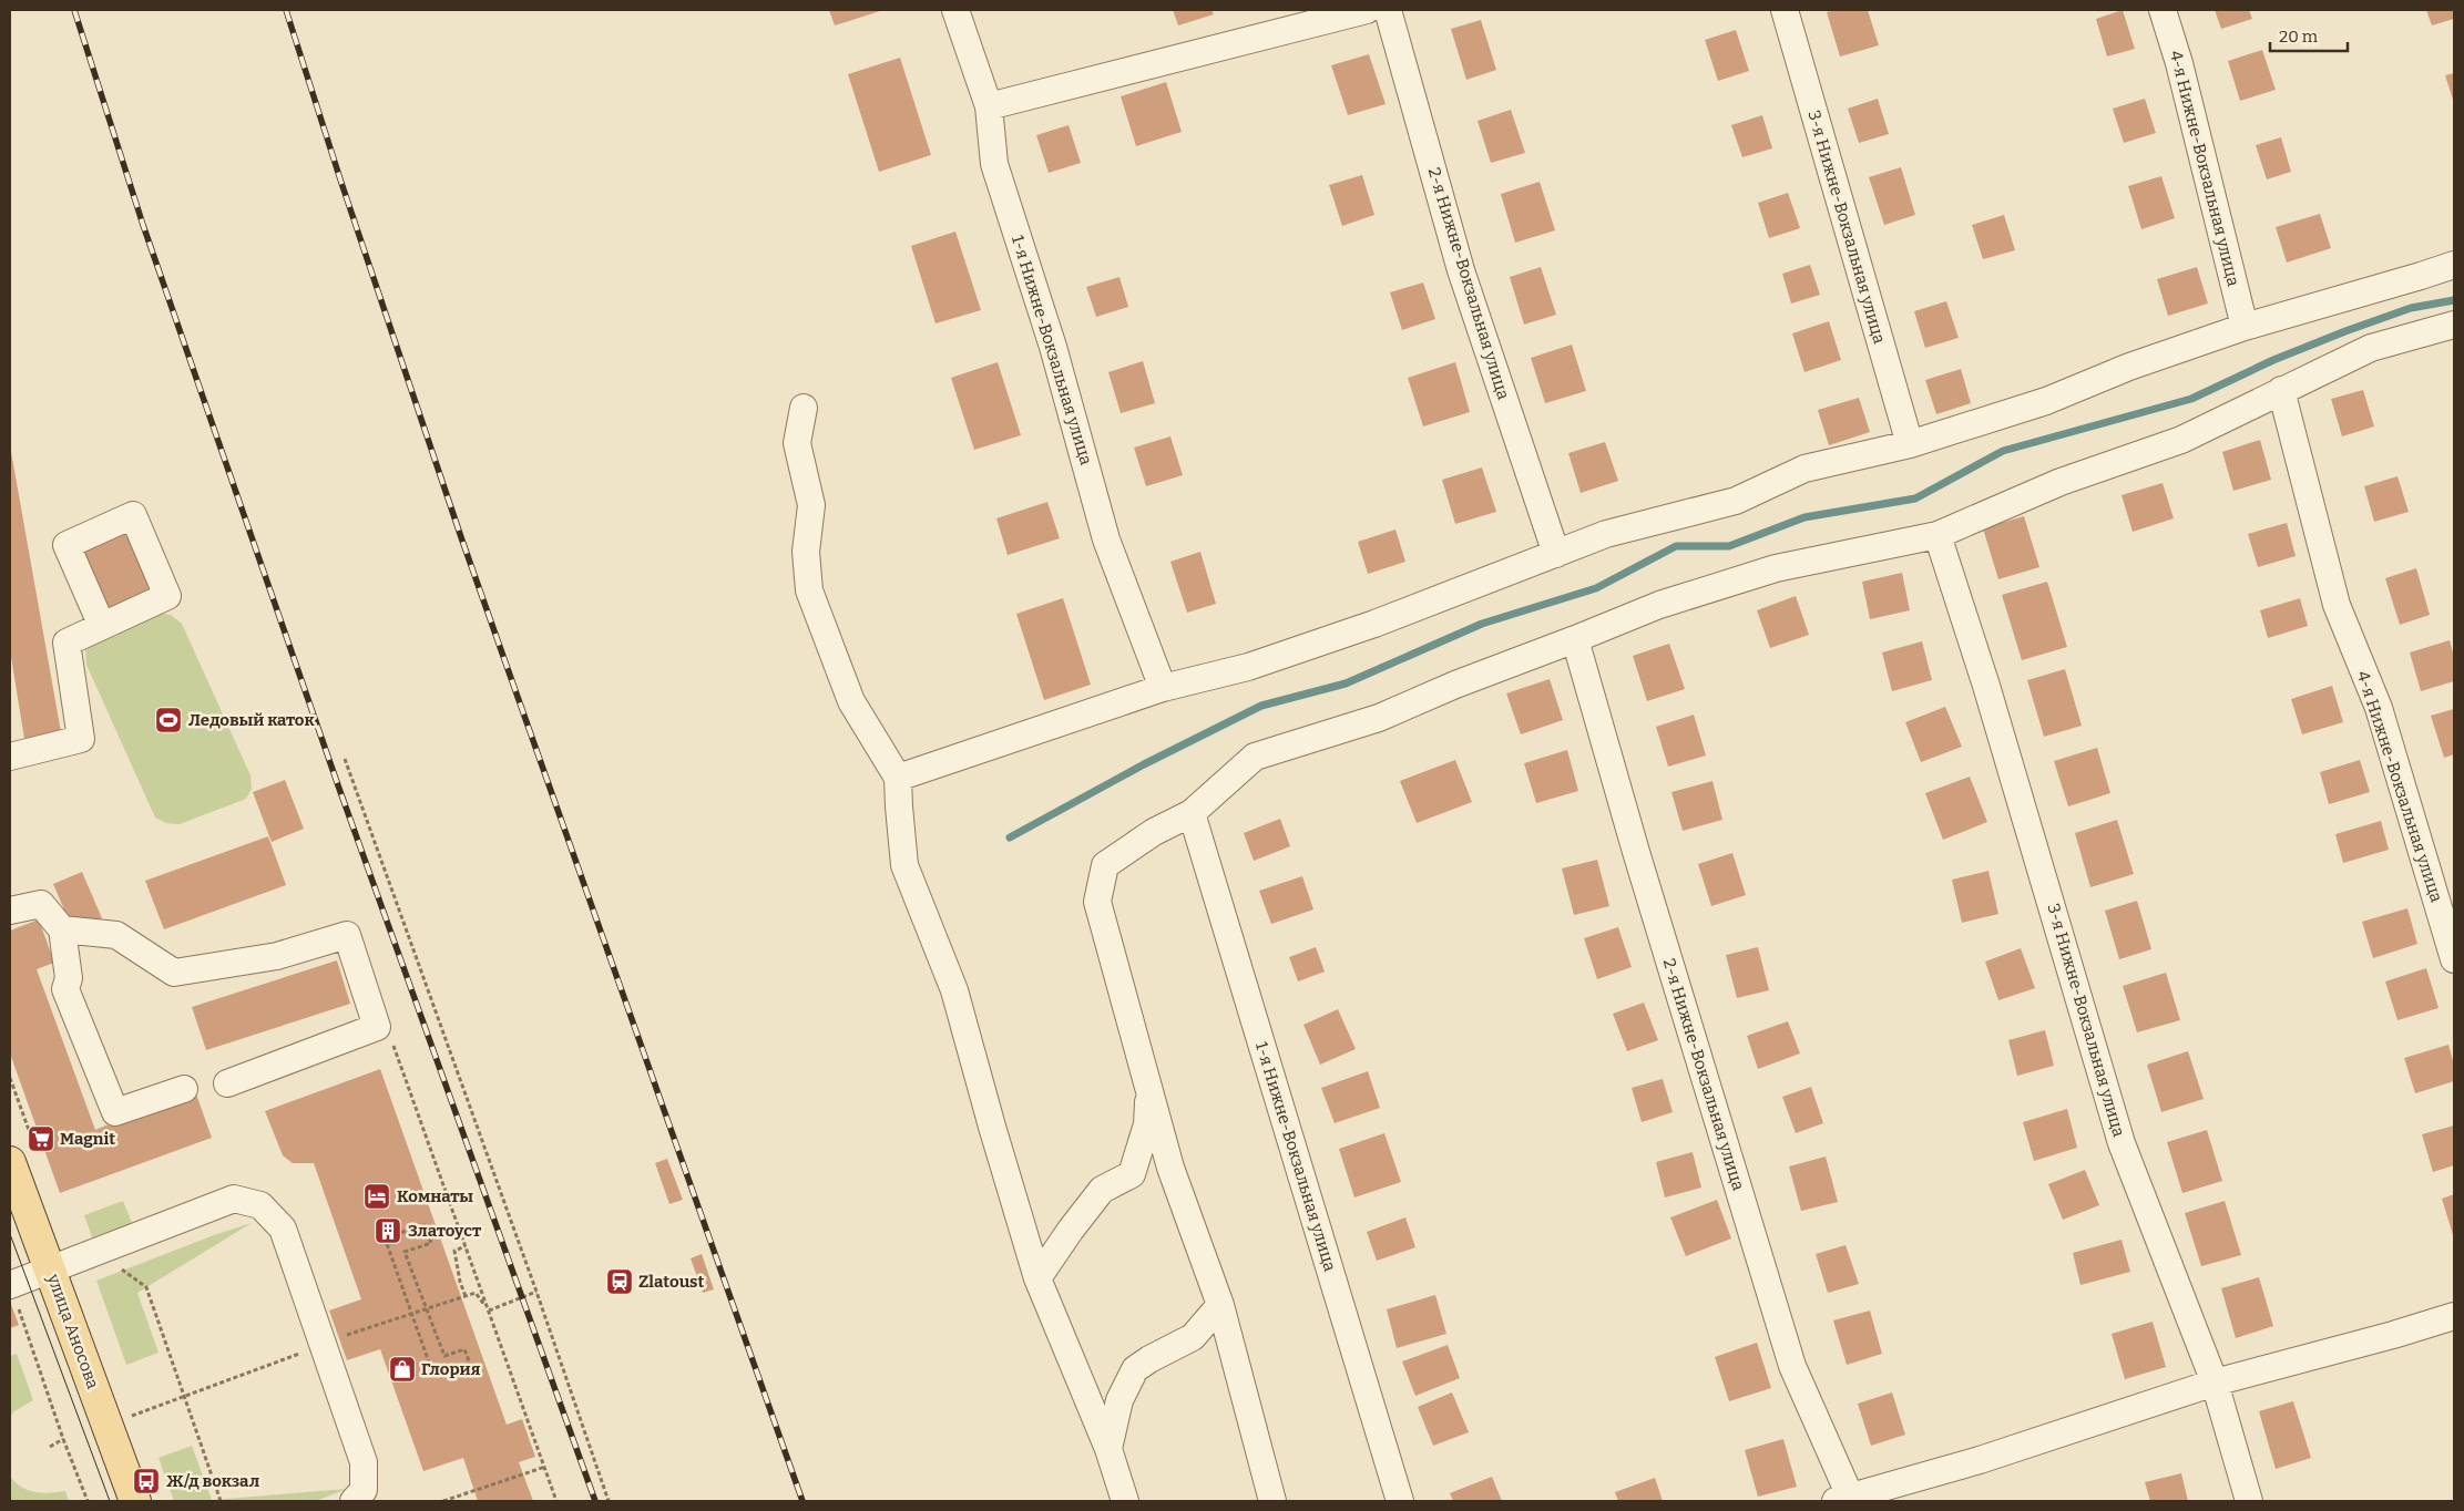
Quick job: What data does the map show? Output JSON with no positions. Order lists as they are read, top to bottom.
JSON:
{
  "streets": {
    "main road": ["улица Аносова"],
    "street": [
      "4-я Нижне-Вокзальная улица",
      "3-я Нижне-Вокзальная улица",
      "2-я Нижне-Вокзальная улица",
      "1-я Нижне-Вокзальная улица"
    ]
  },
  "places": {
    "sports": ["Ледовый каток"],
    "supermarket": ["Magnit"],
    "hotel": ["Комнаты"],
    "building": ["Златоуст"],
    "station": ["Zlatoust"],
    "shop": ["Глория"],
    "bus stop": ["Ж/д вокзал"]
  },
  "scale_bar": "20 m"
}
